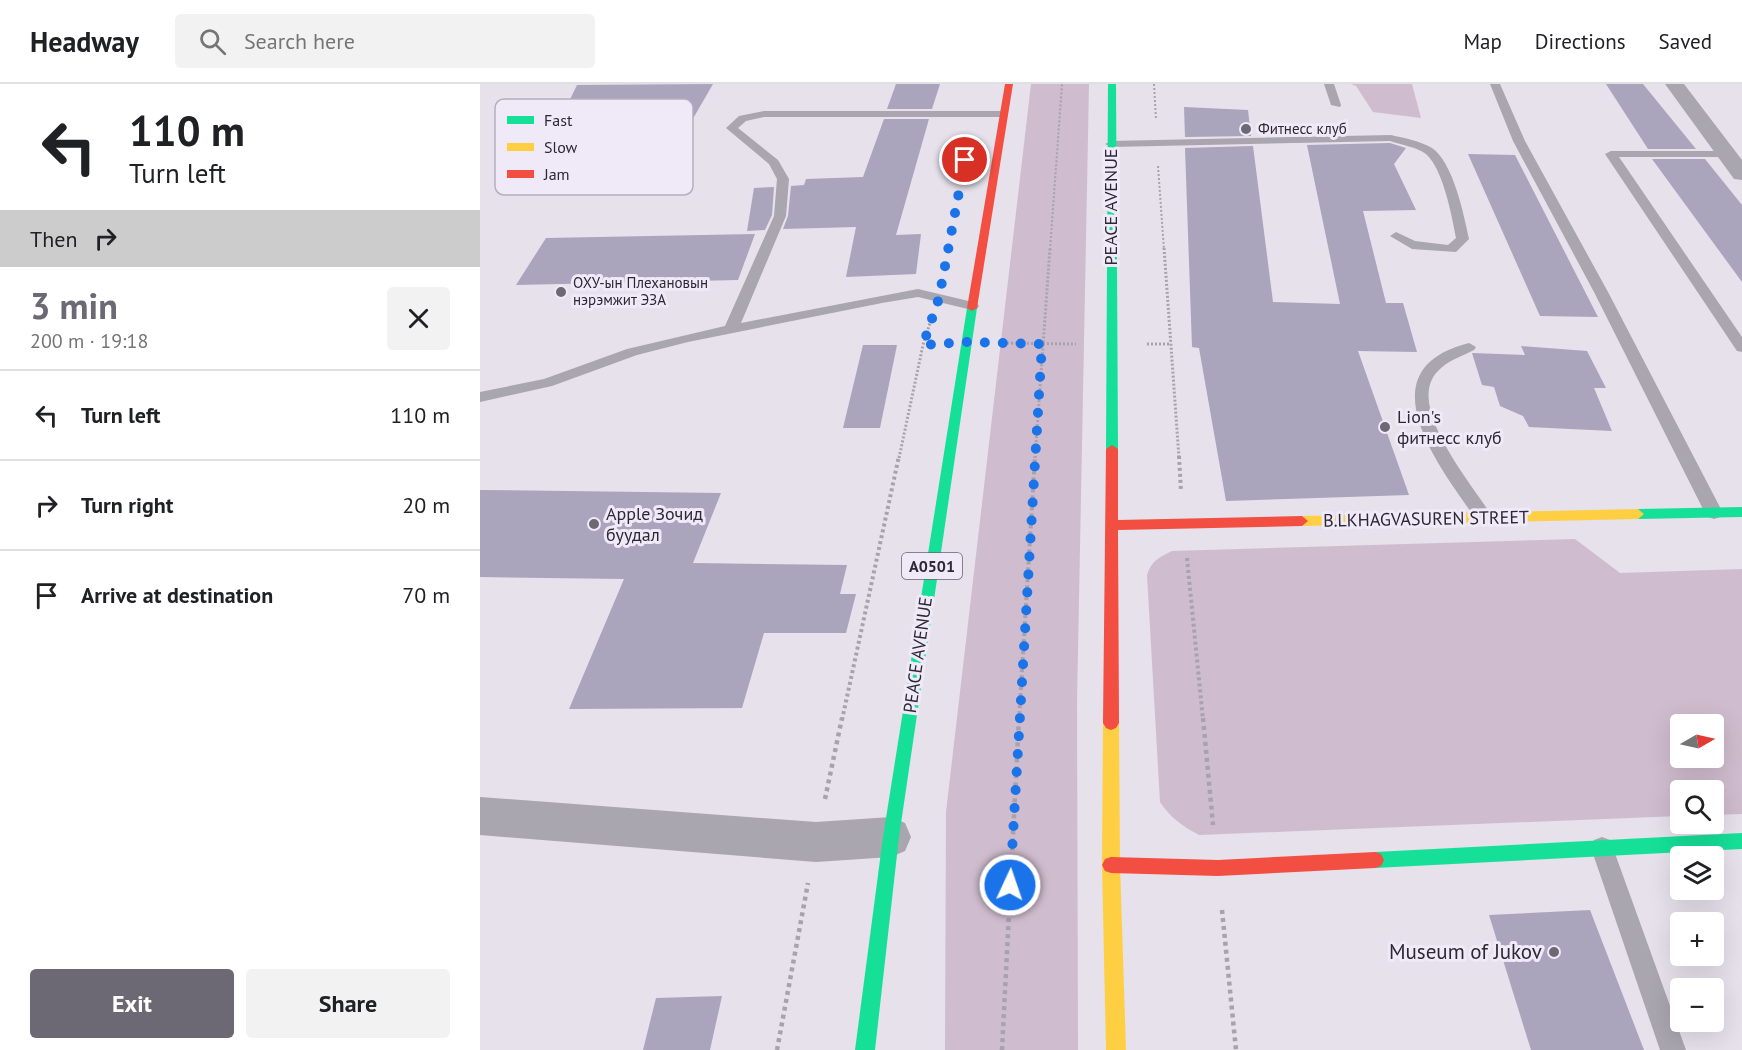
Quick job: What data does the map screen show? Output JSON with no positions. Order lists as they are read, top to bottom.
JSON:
{
  "streets": {
    "main road": ["PEACE AVENUE", "B.LKHAGVASUREN STREET", "A0501"]
  },
  "crossings": [
    ["PEACE AVENUE", "B.LKHAGVASUREN STREET"]
  ],
  "places": [
    "Фитнесс клуб",
    "ОХУ-ын Плехановын нэрэмжит ЭЗА",
    "Lion's фитнесс клуб",
    "Apple Зочид буудал",
    "Museum of Jukov"
  ],
  "legend": ["Fast", "Slow", "Jam"],
  "north": "right",
  "page": {
    "header": "Headway",
    "search": "Search here",
    "nav": ["Map", "Directions", "Saved"],
    "turn": ["110 m", "Turn left"],
    "then": "Then",
    "heading": ["3 min", "200 m · 19:18"],
    "list": [
      {
        "name": "Turn left",
        "value": "110 m"
      },
      {
        "name": "Turn right",
        "value": "20 m"
      },
      {
        "name": "Arrive at destination",
        "value": "70 m"
      }
    ],
    "map_buttons": ["+", "−"],
    "buttons": ["Exit", "Share"]
  }
}
